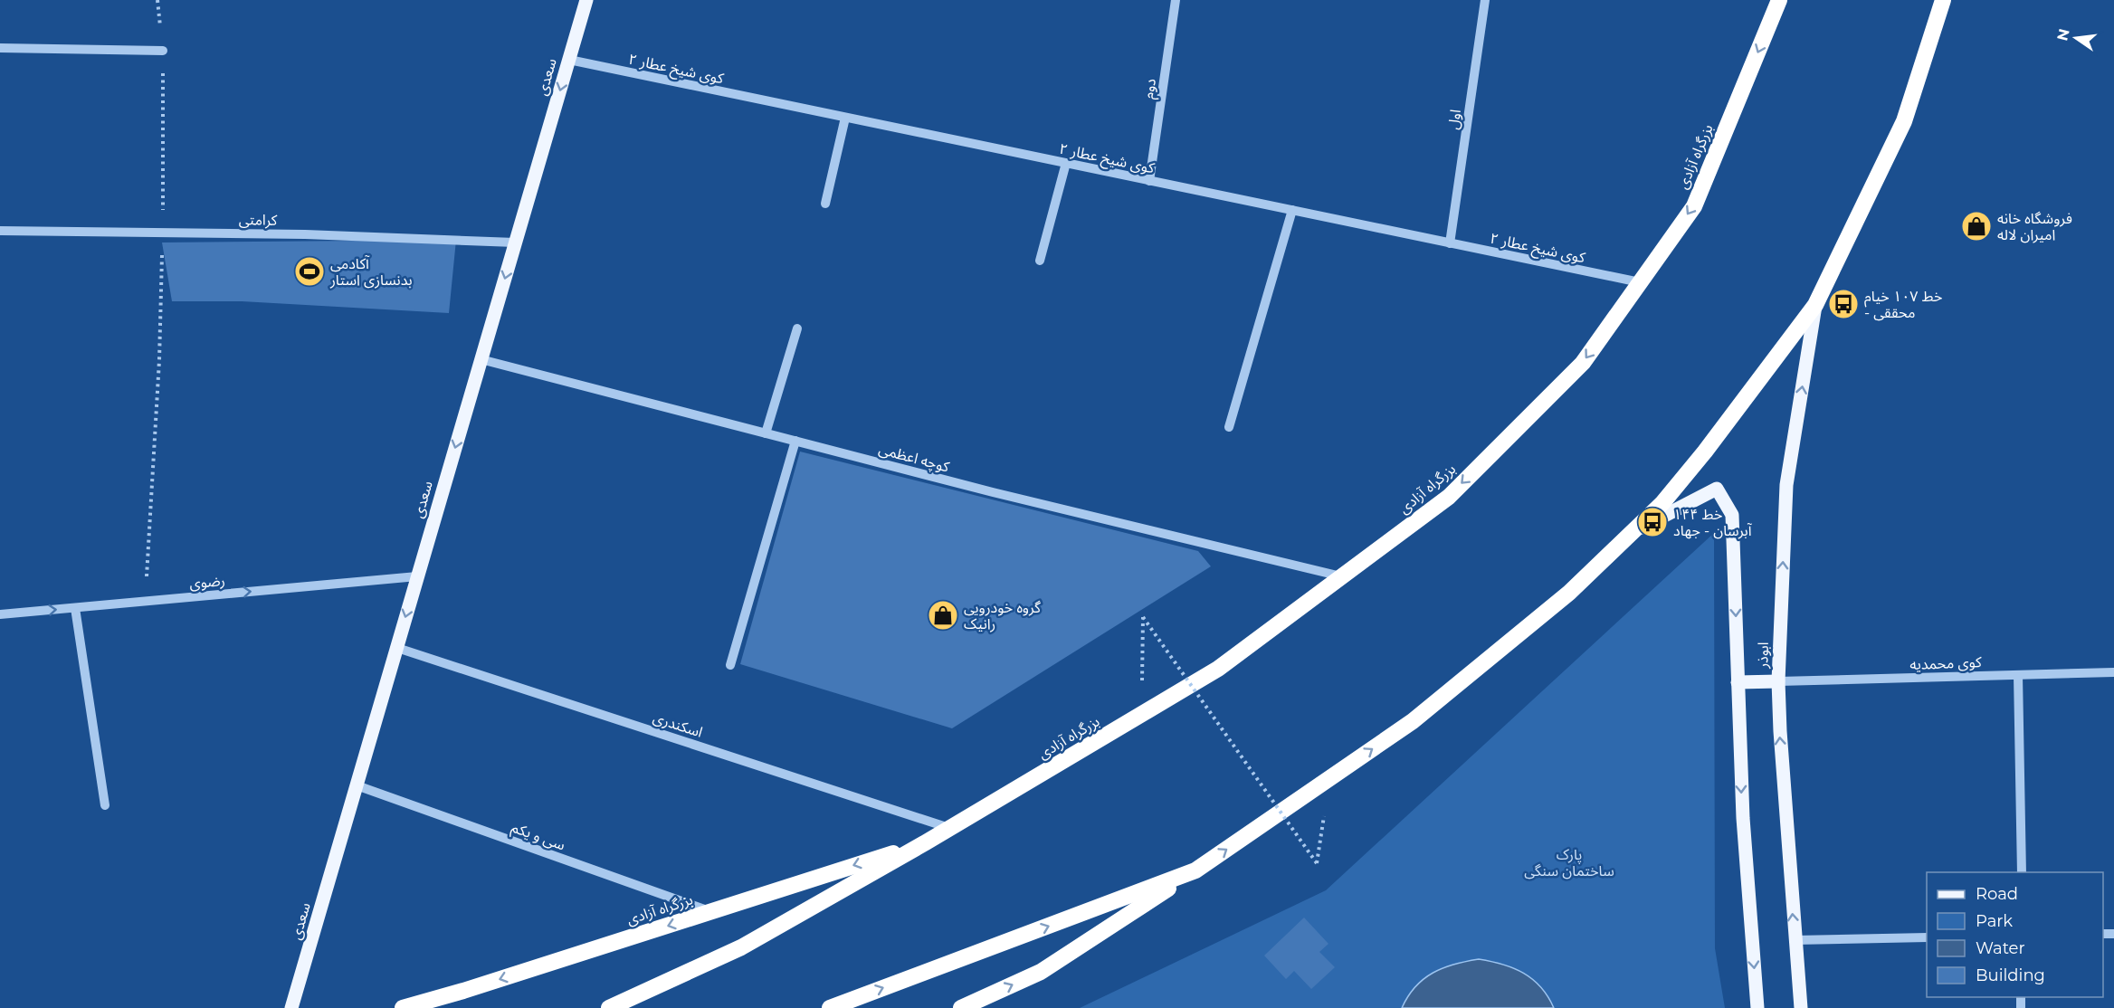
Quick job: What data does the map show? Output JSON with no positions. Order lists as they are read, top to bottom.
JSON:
{
  "streets": {
    "highway": ["بزرگراه آزادی"],
    "main road": ["سعدی", "ابوذر"],
    "street": [
      "کوی شیخ عطار ۲",
      "دوم",
      "اول",
      "کرامتی",
      "کوچه اعظمی",
      "رضوی",
      "کوی محمدیه",
      "اسکندری",
      "سی و یکم"
    ]
  },
  "crossings": [
    ["کوی شیخ عطار ۲", "سعدی"],
    ["کوی شیخ عطار ۲", "دوم"],
    ["کوی شیخ عطار ۲", "اول"],
    ["کوی شیخ عطار ۲", "بزرگراه آزادی"],
    ["سعدی", "کرامتی"],
    ["سعدی", "کوچه اعظمی"],
    ["سعدی", "رضوی"],
    ["سعدی", "اسکندری"],
    ["سعدی", "سی و یکم"],
    ["بزرگراه آزادی", "کوچه اعظمی"],
    ["بزرگراه آزادی", "اسکندری"],
    ["بزرگراه آزادی", "سی و یکم"],
    ["ابوذر", "کوی محمدیه"]
  ],
  "one_way": ["سعدی", "رضوی"],
  "parks": ["پارک ساختمان سنگی"],
  "places": {
    "shop": ["فروشگاه خانه امیران لاله", "گروه خودرویی رانیک"],
    "sports": ["آکادمی بدنسازی استار"],
    "bus stop": ["خط ۱۰۷ خیام - محققی", "خط ۱۴۴ آبرسان - جهاد"]
  },
  "legend": [
    "Road",
    "Park",
    "Water",
    "Building"
  ],
  "north": "left"
}
